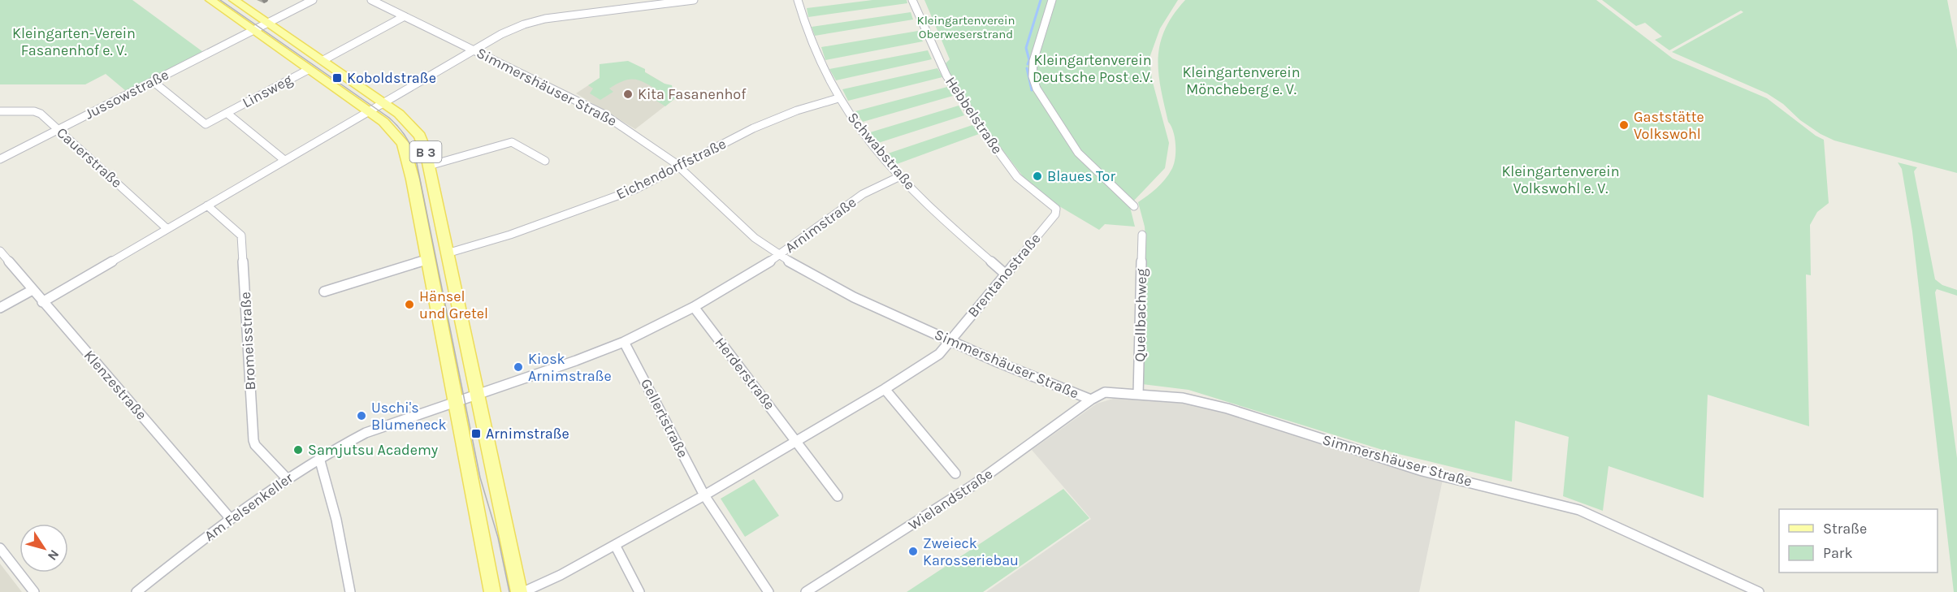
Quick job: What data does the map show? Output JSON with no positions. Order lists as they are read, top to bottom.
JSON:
{
  "streets": {
    "main road": ["B 3"],
    "street": [
      "Simmershäuser Straße",
      "Linsweg",
      "Jussowstraße",
      "Hebbelstraße",
      "Schwabstraße",
      "Cauerstraße",
      "Eichendorffstraße",
      "Arnimstraße",
      "Brentanostraße",
      "Quellbachweg",
      "Bromeisstraße",
      "Herderstraße",
      "Klenzestraße",
      "Gellertstraße",
      "Wielandstraße",
      "Am Felsenkeller"
    ]
  },
  "crossings": [
    ["Simmershäuser Straße", "Eichendorffstraße"],
    ["Simmershäuser Straße", "Arnimstraße"],
    ["Simmershäuser Straße", "Brentanostraße"],
    ["Simmershäuser Straße", "Quellbachweg"],
    ["Simmershäuser Straße", "Wielandstraße"],
    ["Linsweg", "Jussowstraße"],
    ["Linsweg", "B 3"],
    ["Jussowstraße", "B 3"],
    ["Jussowstraße", "Cauerstraße"],
    ["Hebbelstraße", "Brentanostraße"],
    ["Schwabstraße", "Eichendorffstraße"],
    ["Schwabstraße", "Arnimstraße"],
    ["Schwabstraße", "Brentanostraße"],
    ["B 3", "Eichendorffstraße"],
    ["B 3", "Arnimstraße"],
    ["B 3", "Brentanostraße"],
    ["B 3", "Am Felsenkeller"],
    ["Arnimstraße", "Herderstraße"],
    ["Arnimstraße", "Gellertstraße"],
    ["Arnimstraße", "Am Felsenkeller"],
    ["Brentanostraße", "Herderstraße"],
    ["Brentanostraße", "Gellertstraße"],
    ["Bromeisstraße", "Am Felsenkeller"],
    ["Klenzestraße", "Am Felsenkeller"]
  ],
  "parks": [
    "Kleingartenverein Oberweserstrand",
    "Kleingarten-Verein Fasanenhof e. V.",
    "Kleingartenverein Deutsche Post e.V.",
    "Kleingartenverein Möncheberg e. V.",
    "Kleingartenverein Volkswohl e. V."
  ],
  "places": {
    "transit": ["Koboldstraße", "Arnimstraße"],
    "other": [
      "Kita Fasanenhof",
      "Gaststätte Volkswohl",
      "Blaues Tor",
      "Hänsel und Gretel",
      "Kiosk Arnimstraße",
      "Uschi's Blumeneck",
      "Samjutsu Academy",
      "Zweieck Karosseriebau"
    ]
  },
  "legend": ["Straße", "Park"],
  "north": "bottom right"
}
